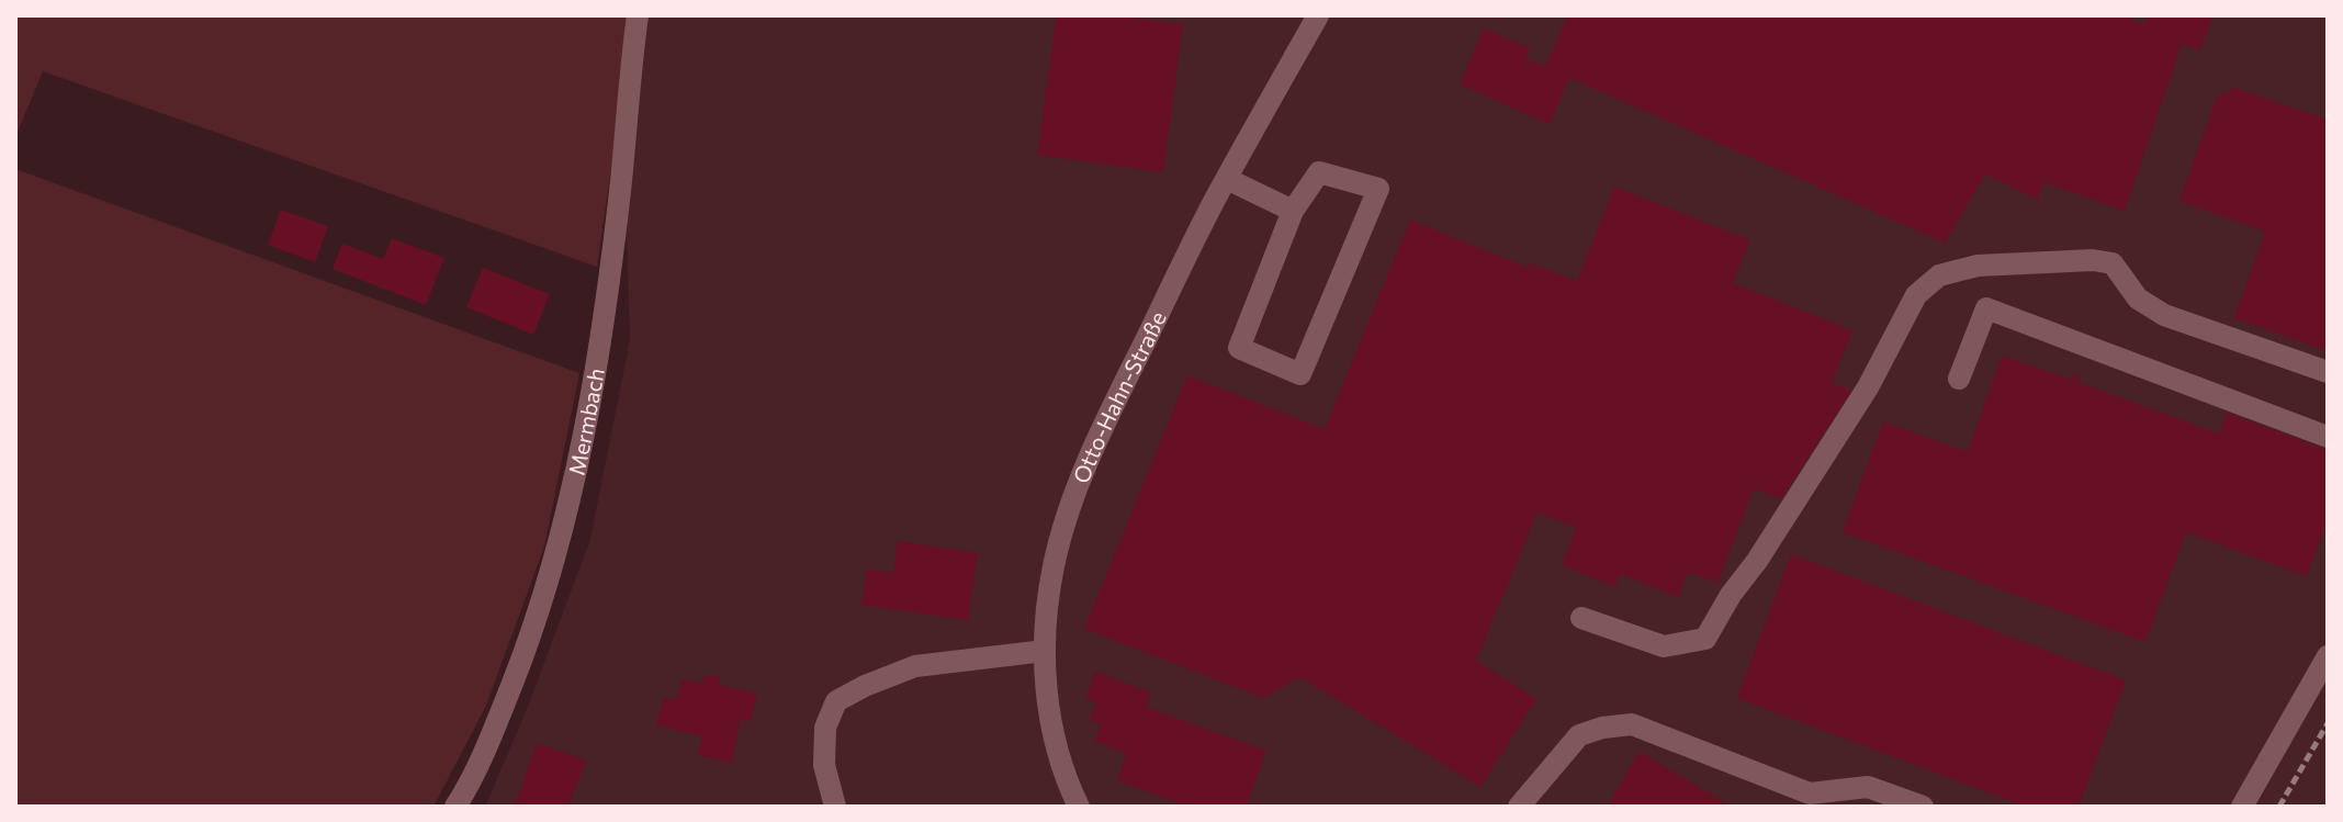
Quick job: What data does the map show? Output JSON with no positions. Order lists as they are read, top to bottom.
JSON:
{
  "streets": {
    "street": ["Otto-Hahn-Straße", "Mermbach"]
  }
}
